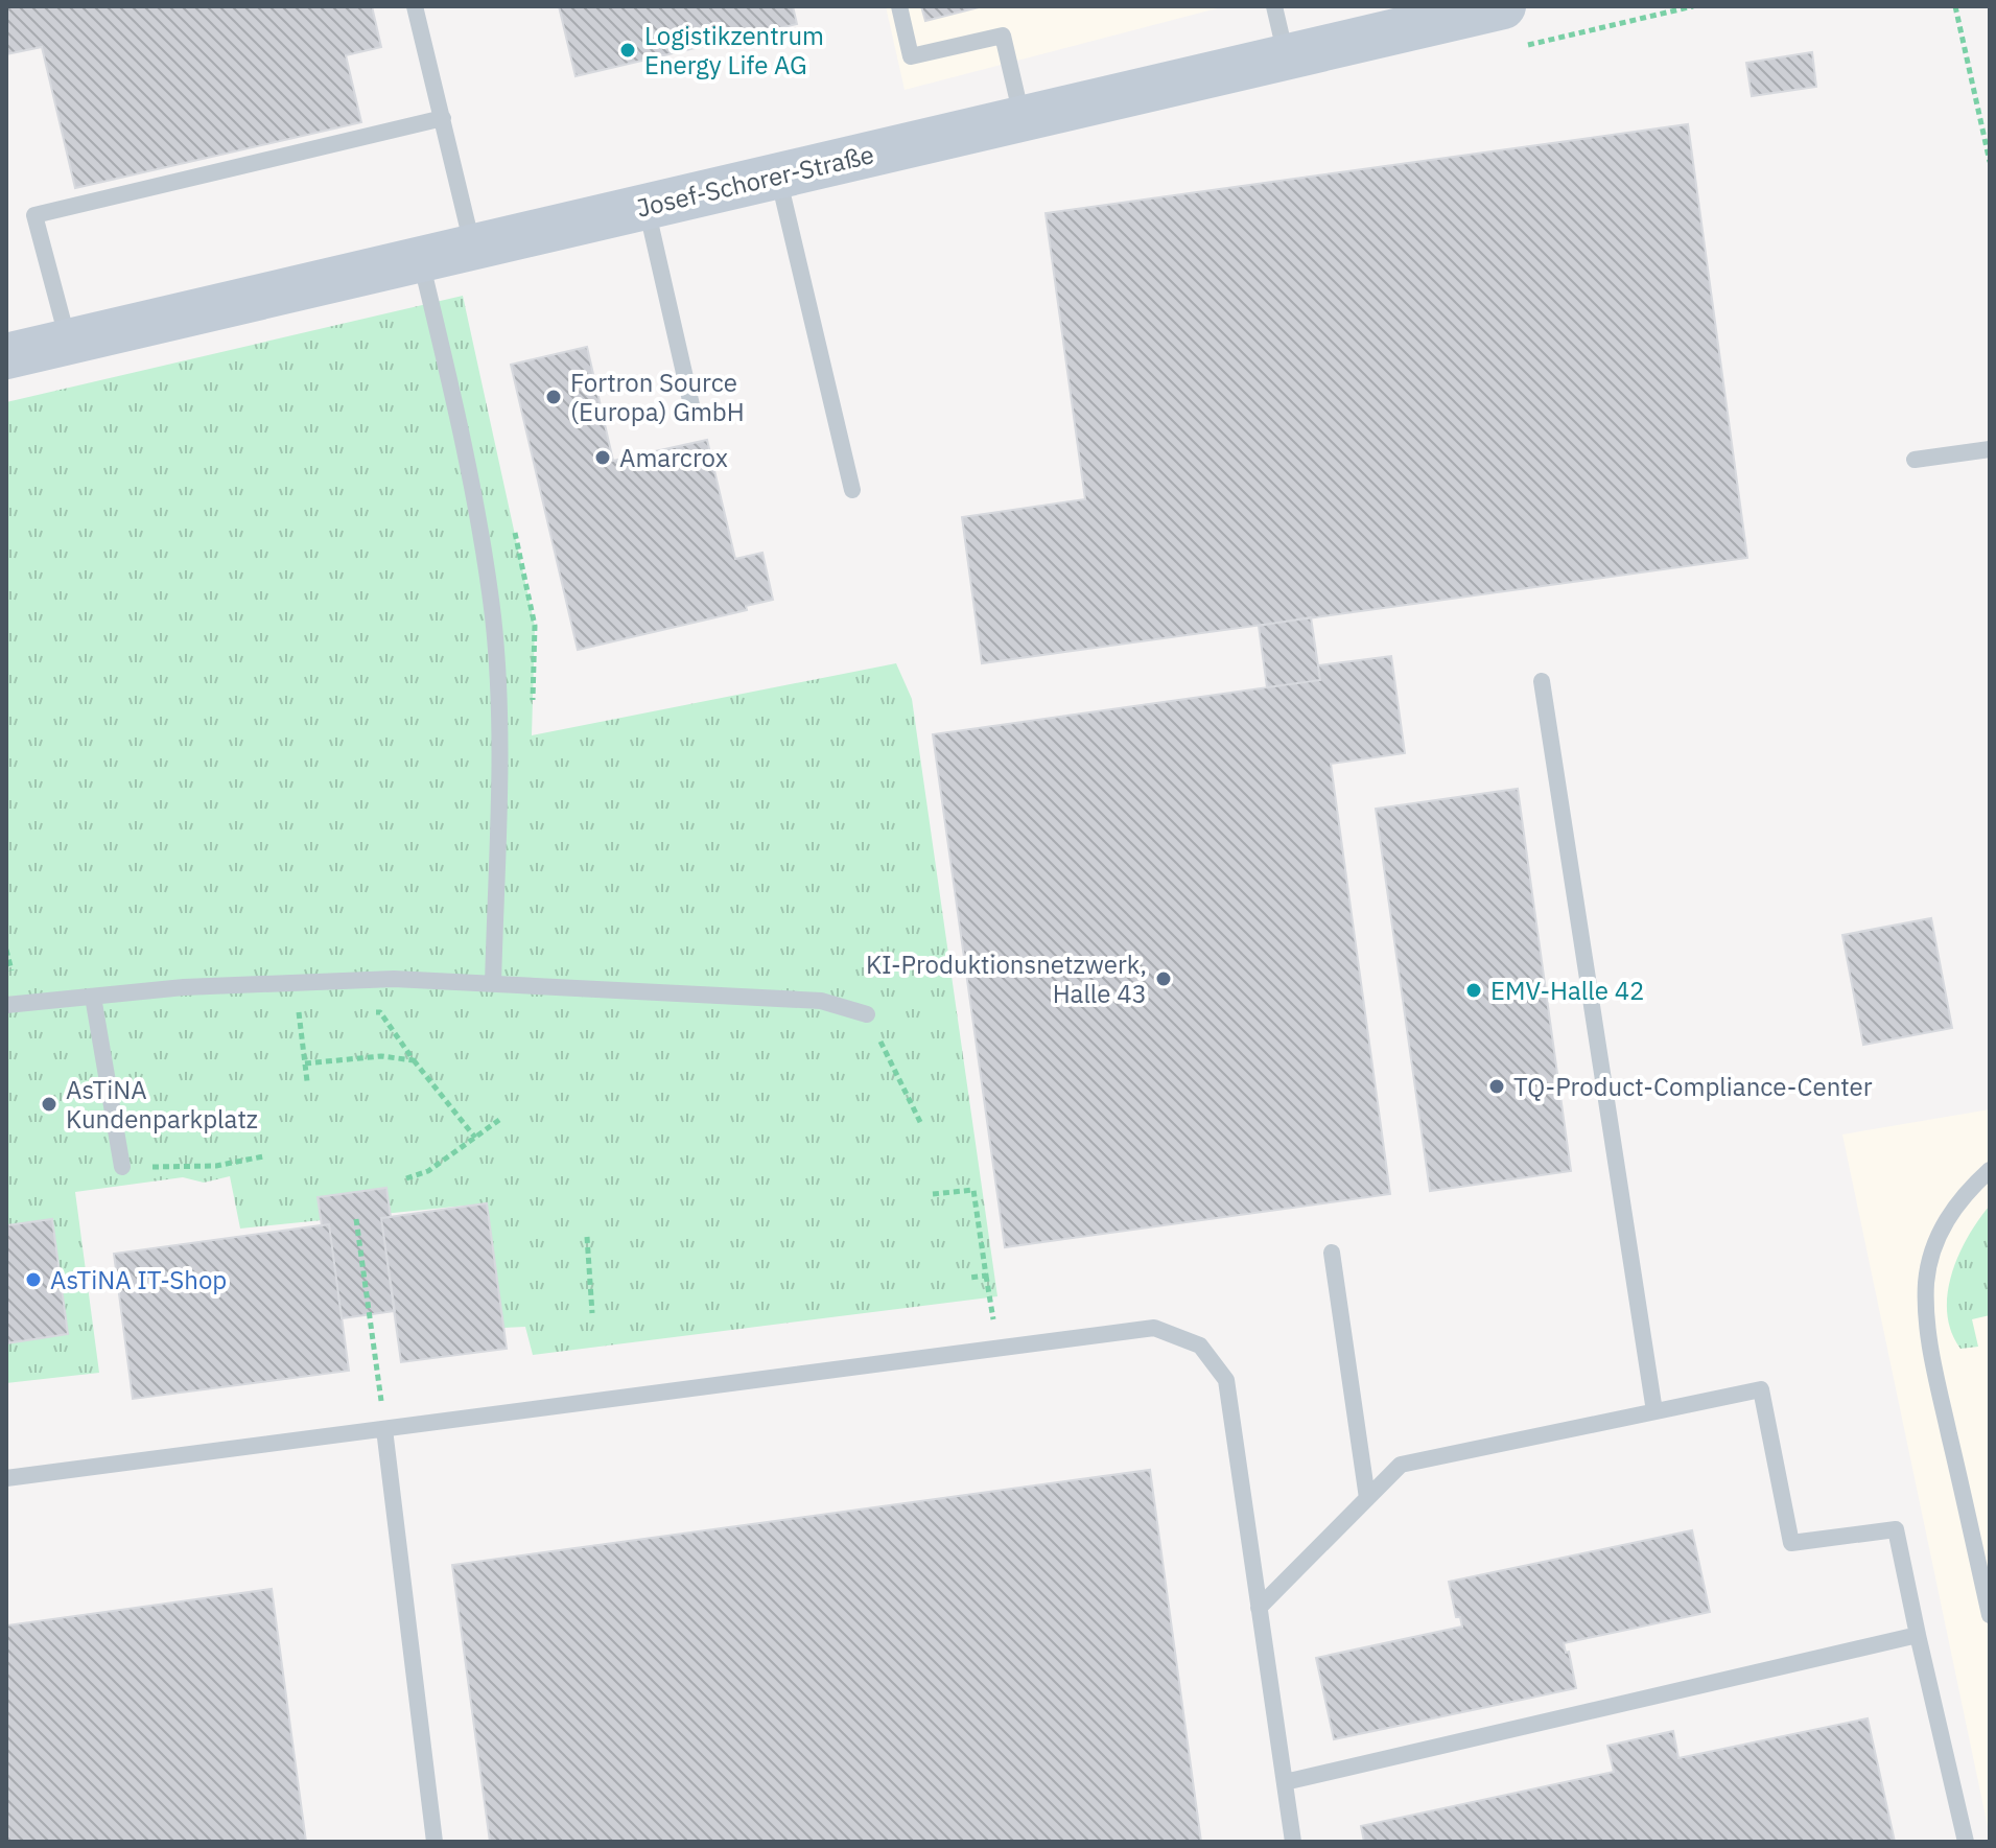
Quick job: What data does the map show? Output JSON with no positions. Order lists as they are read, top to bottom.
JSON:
{
  "streets": {
    "street": ["Josef-Schorer-Straße"]
  },
  "places": [
    "Logistikzentrum Energy Life AG",
    "Fortron Source (Europa) GmbH",
    "Amarcrox",
    "KI-Produktionsnetzwerk, Halle 43",
    "EMV-Halle 42",
    "TQ-Product-Compliance-Center",
    "AsTiNA Kundenparkplatz",
    "AsTiNA IT-Shop"
  ]
}
